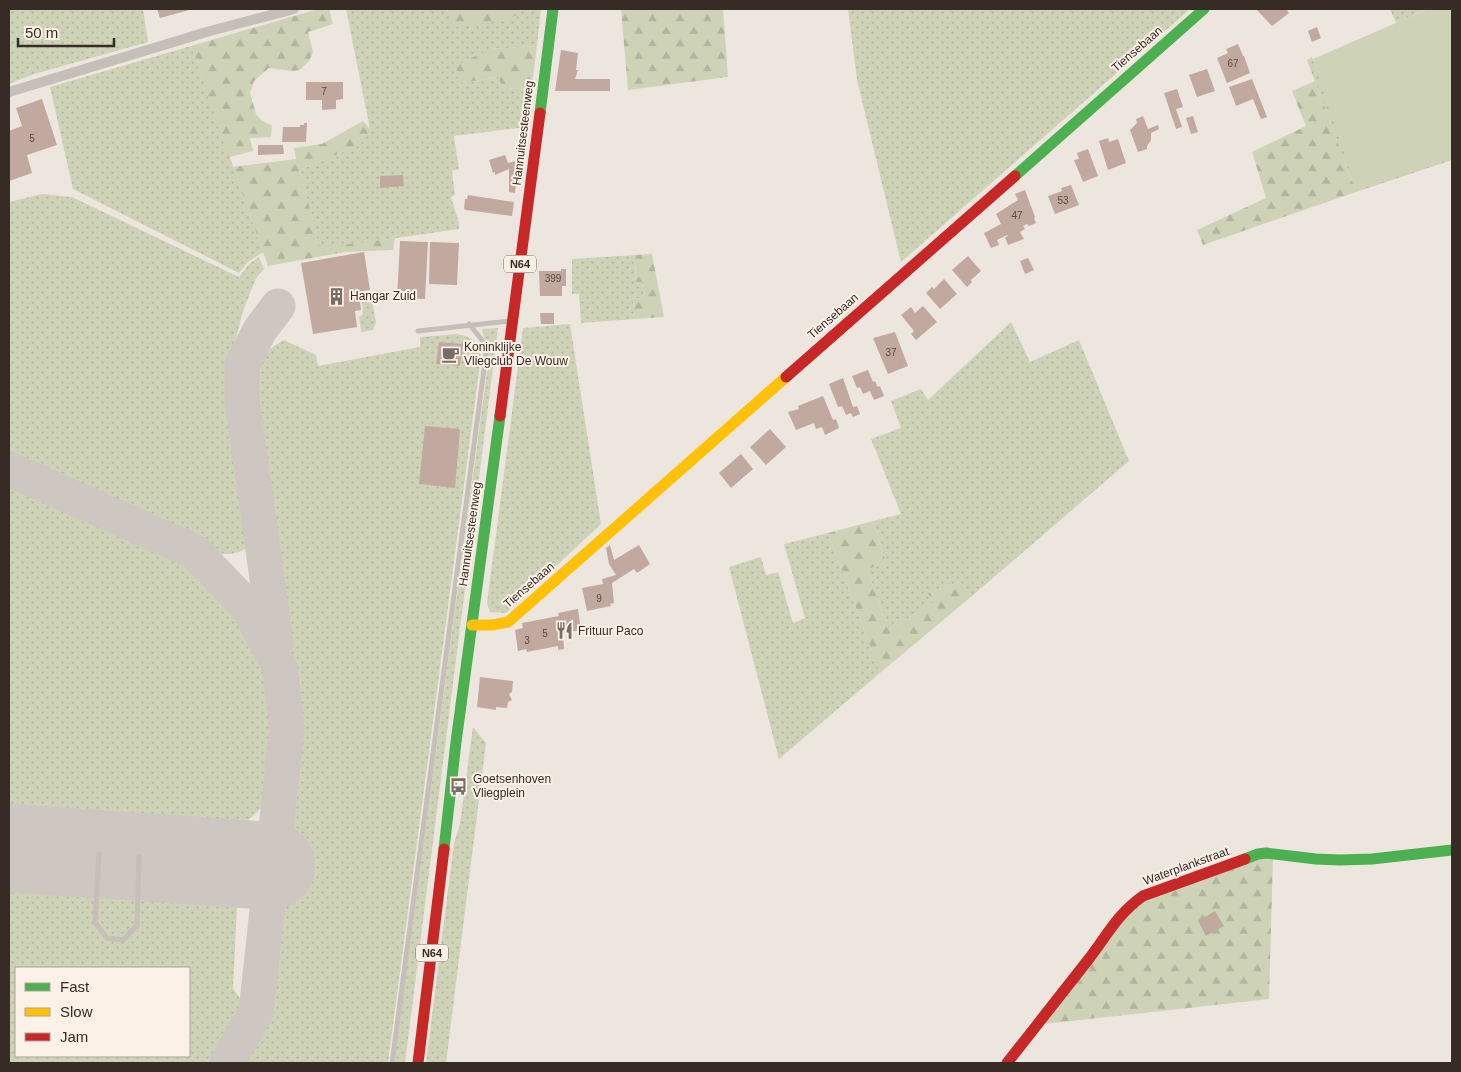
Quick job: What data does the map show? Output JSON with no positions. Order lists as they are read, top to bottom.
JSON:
{
  "streets": {
    "street": [
      "Tiensebaan",
      "Hannuitsesteenweg",
      "N64",
      "Waterplankstraat"
    ]
  },
  "crossings": [
    ["Tiensebaan", "Hannuitsesteenweg"]
  ],
  "places": {
    "building": ["Hangar Zuid"],
    "cafe": ["Koninklijke Vliegclub De Wouw"],
    "restaurant": ["Frituur Paco"],
    "bus stop": ["Goetsenhoven Vliegplein"]
  },
  "house_numbers": [
    "67",
    "7",
    "5",
    "53",
    "47",
    "399",
    "37",
    "9",
    "5",
    "3"
  ],
  "legend": ["Fast", "Slow", "Jam"],
  "scale_bar": "50 m"
}
